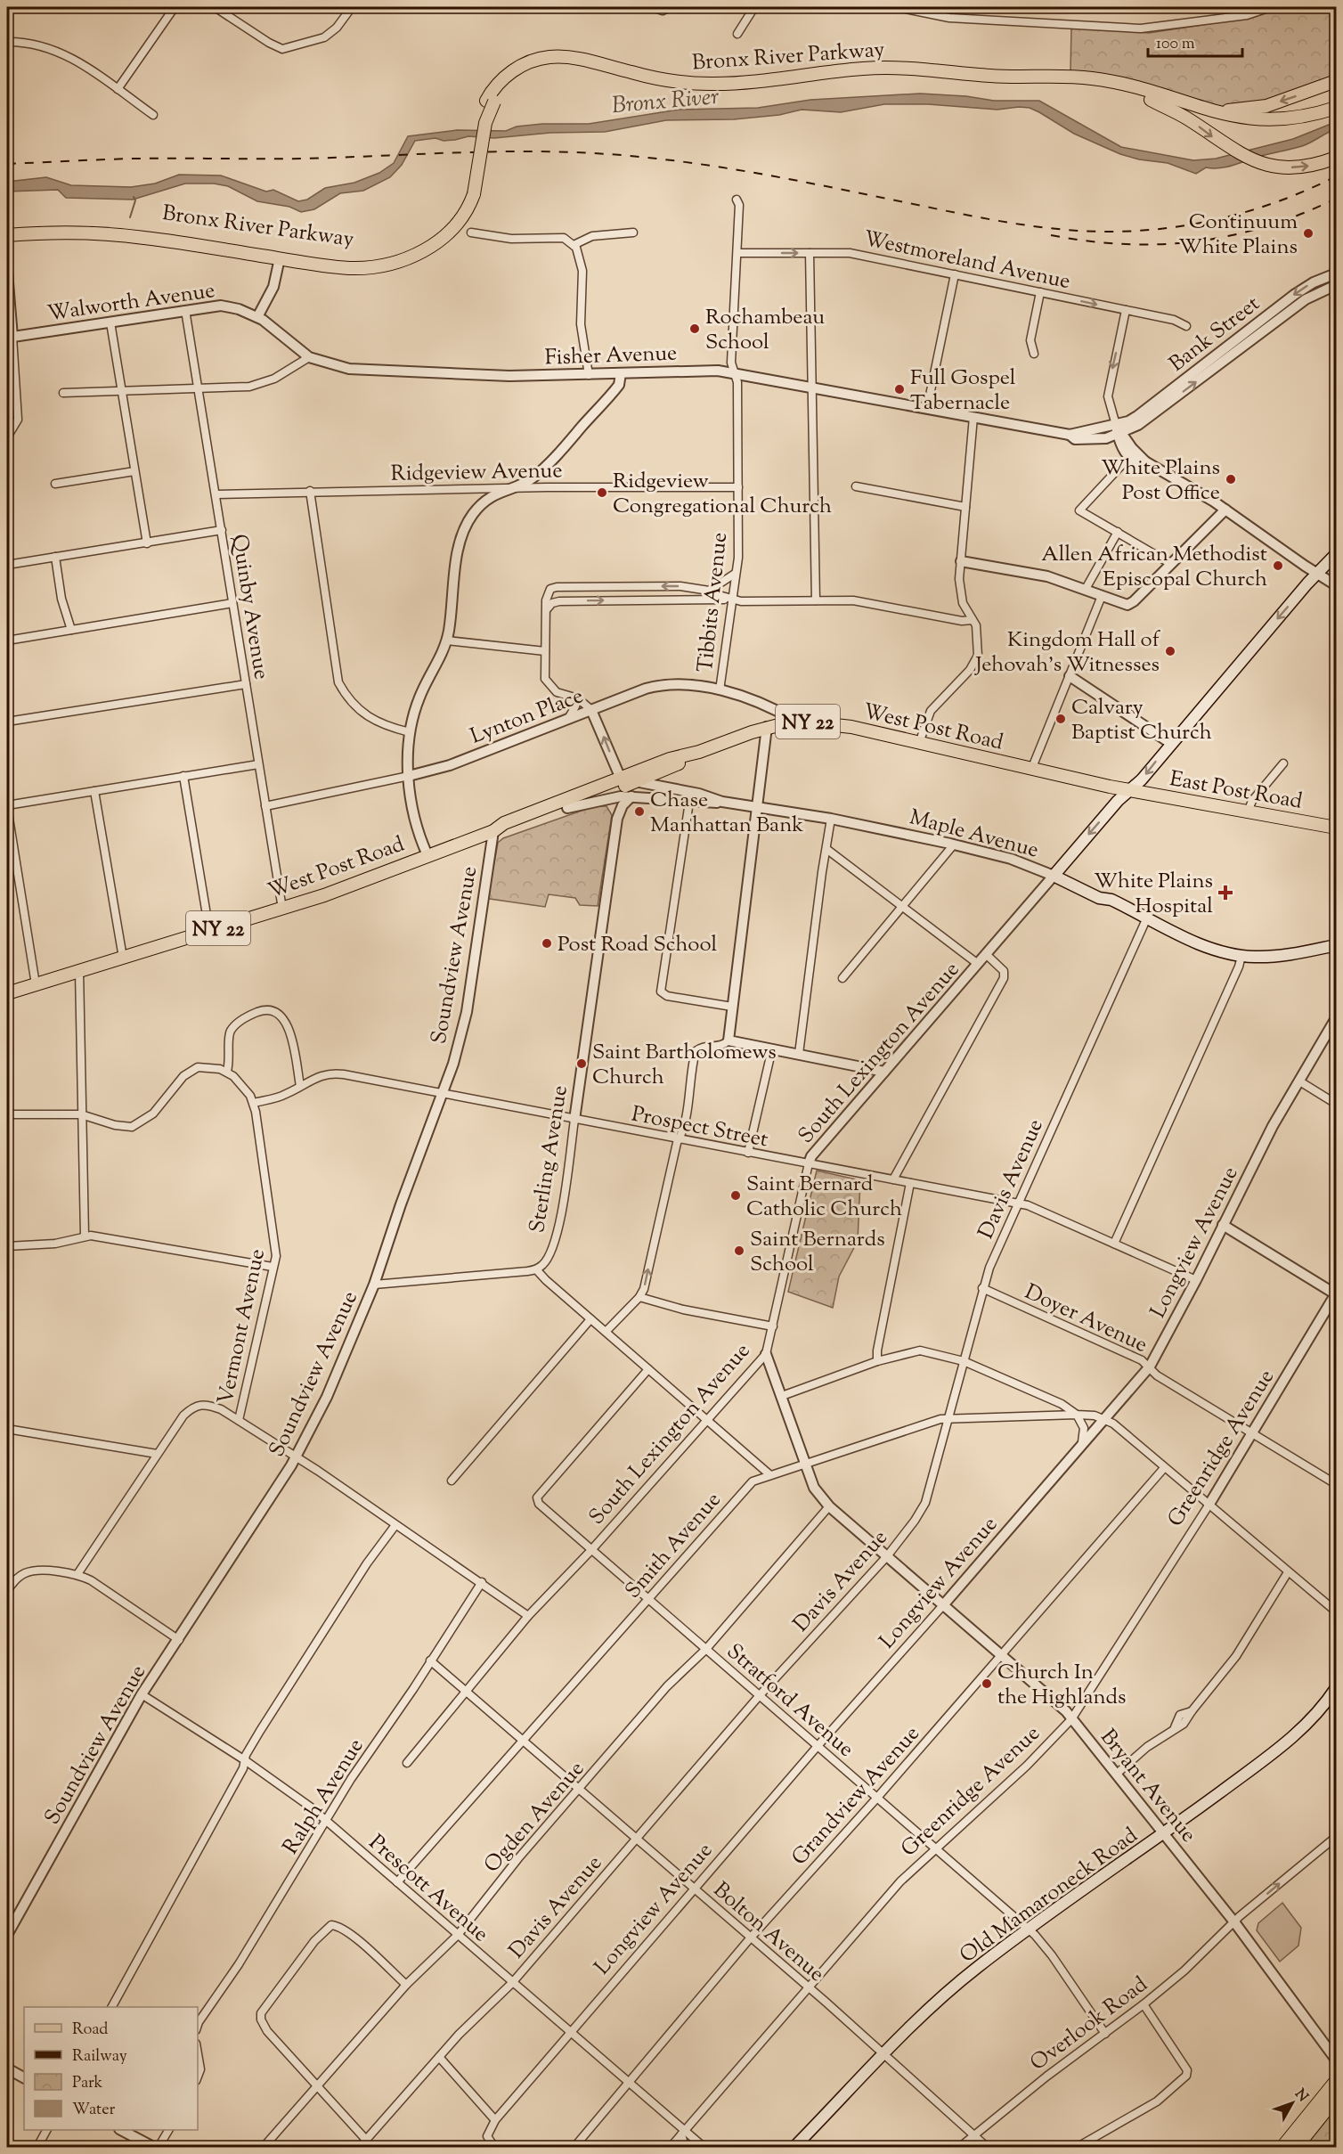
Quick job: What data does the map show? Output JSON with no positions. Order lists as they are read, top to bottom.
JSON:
{
  "streets": {
    "main road": [
      "Bronx River Parkway",
      "NY 22",
      "West Post Road",
      "East Post Road",
      "Maple Avenue",
      "South Lexington Avenue",
      "Old Mamaroneck Road"
    ],
    "street": [
      "Westmoreland Avenue",
      "Walworth Avenue",
      "Bank Street",
      "Fisher Avenue",
      "Ridgeview Avenue",
      "Tibbits Avenue",
      "Quinby Avenue",
      "Lynton Place",
      "Soundview Avenue",
      "Prospect Street",
      "Sterling Avenue",
      "Davis Avenue",
      "Longview Avenue",
      "Doyer Avenue",
      "Vermont Avenue",
      "Greenridge Avenue",
      "Smith Avenue",
      "Stratford Avenue",
      "Bryant Avenue",
      "Grandview Avenue",
      "Ralph Avenue",
      "Ogden Avenue",
      "Prescott Avenue",
      "Bolton Avenue",
      "Overlook Road"
    ]
  },
  "crossings": [
    ["Westmoreland Avenue", "Tibbits Avenue"],
    ["Walworth Avenue", "Fisher Avenue"],
    ["Walworth Avenue", "Quinby Avenue"],
    ["Bank Street", "Fisher Avenue"],
    ["Fisher Avenue", "Tibbits Avenue"],
    ["Ridgeview Avenue", "Tibbits Avenue"],
    ["Ridgeview Avenue", "Quinby Avenue"],
    ["Tibbits Avenue", "Lynton Place"],
    ["Quinby Avenue", "Lynton Place"],
    ["Quinby Avenue", "West Post Road"],
    ["Lynton Place", "West Post Road"],
    ["West Post Road", "East Post Road"],
    ["West Post Road", "Maple Avenue"],
    ["West Post Road", "Soundview Avenue"],
    ["West Post Road", "South Lexington Avenue"],
    ["East Post Road", "South Lexington Avenue"],
    ["Maple Avenue", "South Lexington Avenue"],
    ["Maple Avenue", "Davis Avenue"],
    ["Soundview Avenue", "Prospect Street"],
    ["Soundview Avenue", "Prescott Avenue"],
    ["South Lexington Avenue", "Prospect Street"],
    ["South Lexington Avenue", "Stratford Avenue"],
    ["South Lexington Avenue", "Bryant Avenue"],
    ["South Lexington Avenue", "Bolton Avenue"],
    ["Prospect Street", "Sterling Avenue"],
    ["Prospect Street", "Davis Avenue"],
    ["Prospect Street", "Longview Avenue"],
    ["Prospect Street", "Vermont Avenue"],
    ["Davis Avenue", "Doyer Avenue"],
    ["Davis Avenue", "Smith Avenue"],
    ["Davis Avenue", "Stratford Avenue"],
    ["Davis Avenue", "Bryant Avenue"],
    ["Davis Avenue", "Prescott Avenue"],
    ["Davis Avenue", "Bolton Avenue"],
    ["Longview Avenue", "Doyer Avenue"],
    ["Longview Avenue", "Stratford Avenue"],
    ["Longview Avenue", "Bryant Avenue"],
    ["Longview Avenue", "Prescott Avenue"],
    ["Longview Avenue", "Bolton Avenue"],
    ["Doyer Avenue", "Greenridge Avenue"],
    ["Greenridge Avenue", "Stratford Avenue"],
    ["Greenridge Avenue", "Bryant Avenue"],
    ["Greenridge Avenue", "Prescott Avenue"],
    ["Greenridge Avenue", "Bolton Avenue"],
    ["Smith Avenue", "Stratford Avenue"],
    ["Smith Avenue", "Bryant Avenue"],
    ["Smith Avenue", "Prescott Avenue"],
    ["Smith Avenue", "Bolton Avenue"],
    ["Stratford Avenue", "Grandview Avenue"],
    ["Stratford Avenue", "Ogden Avenue"],
    ["Stratford Avenue", "Old Mamaroneck Road"],
    ["Stratford Avenue", "Overlook Road"],
    ["Bryant Avenue", "Grandview Avenue"],
    ["Bryant Avenue", "Ogden Avenue"],
    ["Bryant Avenue", "Old Mamaroneck Road"],
    ["Bryant Avenue", "Overlook Road"],
    ["Grandview Avenue", "Prescott Avenue"],
    ["Grandview Avenue", "Bolton Avenue"],
    ["Ralph Avenue", "Prescott Avenue"],
    ["Ralph Avenue", "Bolton Avenue"],
    ["Ogden Avenue", "Prescott Avenue"],
    ["Ogden Avenue", "Bolton Avenue"],
    ["Old Mamaroneck Road", "Bolton Avenue"],
    ["Bolton Avenue", "Overlook Road"]
  ],
  "water": ["Bronx River"],
  "places": {
    "other": [
      "Continuum White Plains",
      "Rochambeau School",
      "Full Gospel Tabernacle",
      "White Plains Post Office",
      "Ridgeview Congregational Church",
      "Allen African Methodist Episcopal Church",
      "Kingdom Hall of Jehovah’s Witnesses",
      "Calvary Baptist Church",
      "Chase Manhattan Bank",
      "Post Road School",
      "Saint Bartholomews Church",
      "Saint Bernard Catholic Church",
      "Saint Bernards School",
      "Church In the Highlands"
    ],
    "health": ["White Plains Hospital"]
  },
  "legend": [
    "Road",
    "Railway",
    "Park",
    "Water"
  ],
  "scale_bar": "100 m",
  "north": "top right"
}
